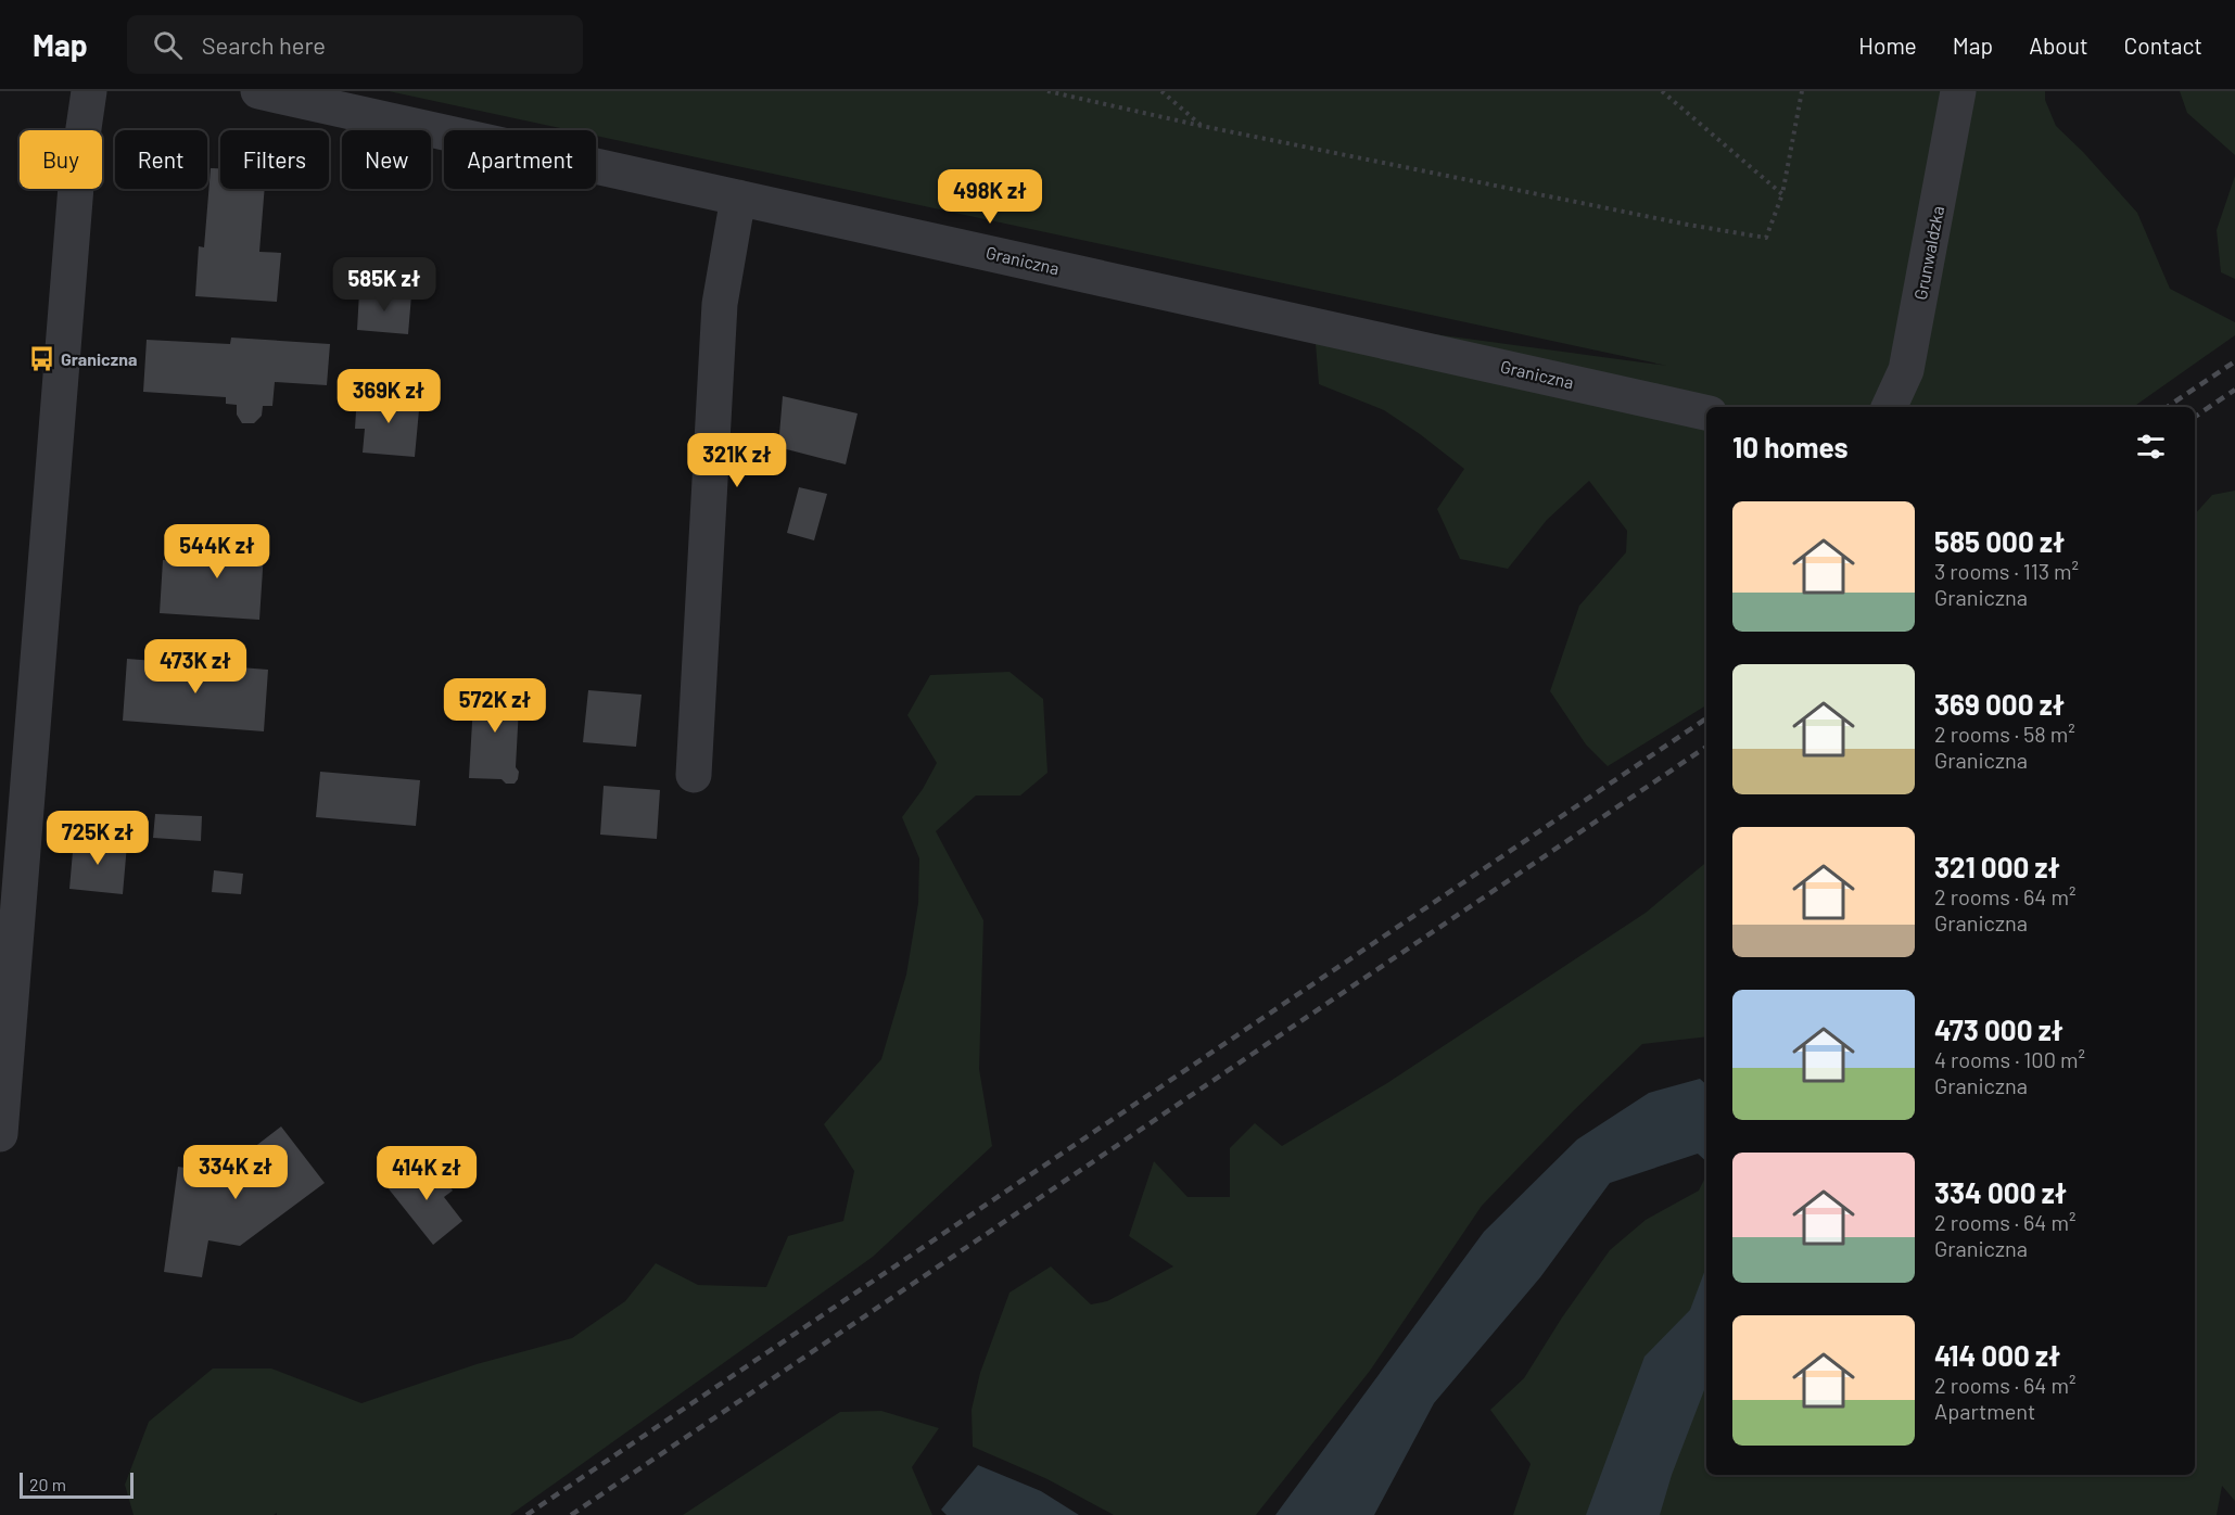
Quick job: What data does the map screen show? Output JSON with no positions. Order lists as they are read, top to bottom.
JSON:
{
  "streets": {
    "street": ["Grunwaldzka", "Graniczna"]
  },
  "places": {
    "bus stop": ["Graniczna"]
  },
  "scale_bar": "20 m",
  "page": {
    "header": "Map",
    "search": "Search here",
    "nav": [
      "Home",
      "Map",
      "About",
      "Contact"
    ],
    "chip": [
      "Buy",
      "Rent",
      "Filters",
      "New",
      "Apartment"
    ],
    "price": [
      "498K zł",
      "585K zł",
      "369K zł",
      "321K zł",
      "544K zł",
      "473K zł",
      "572K zł",
      "725K zł",
      "334K zł",
      "414K zł"
    ],
    "heading": "10 homes",
    "list": [
      {
        "name": "585 000 zł",
        "note": "3 rooms · 113 m² · Graniczna"
      },
      {
        "name": "369 000 zł",
        "note": "2 rooms · 58 m² · Graniczna"
      },
      {
        "name": "321 000 zł",
        "note": "2 rooms · 64 m² · Graniczna"
      },
      {
        "name": "473 000 zł",
        "note": "4 rooms · 100 m² · Graniczna"
      },
      {
        "name": "334 000 zł",
        "note": "2 rooms · 64 m² · Graniczna"
      },
      {
        "name": "414 000 zł",
        "note": "2 rooms · 64 m² · Apartment"
      }
    ],
    "scale": "20 m"
  }
}
